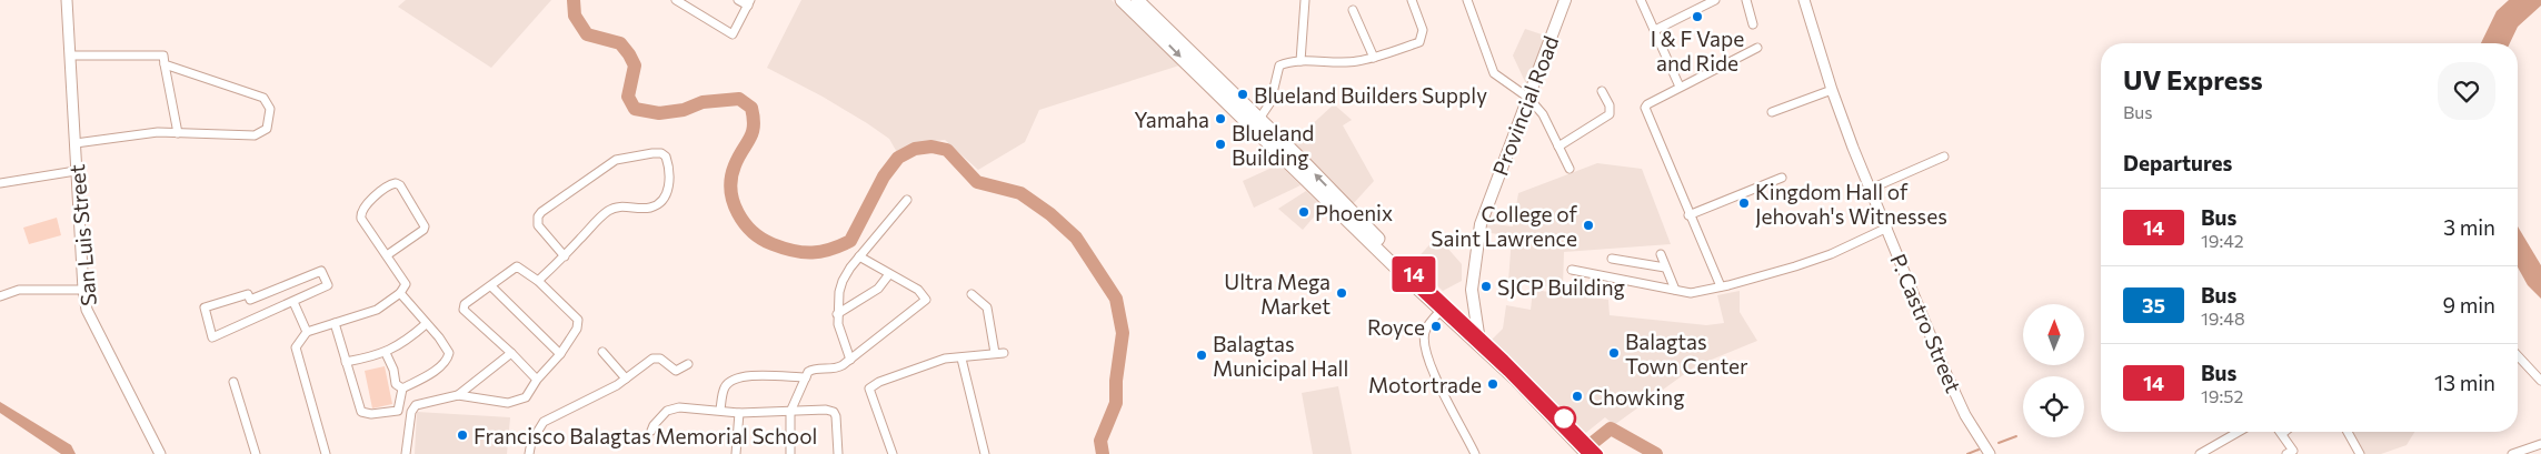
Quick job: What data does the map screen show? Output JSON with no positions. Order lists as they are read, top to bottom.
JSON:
{
  "streets": {
    "main road": ["Provincial Road"],
    "street": ["San Luis Street", "P. Castro Street"]
  },
  "places": [
    "I & F Vape and Ride",
    "Blueland Builders Supply",
    "Yamaha",
    "Blueland Building",
    "Kingdom Hall of Jehovah's Witnesses",
    "Phoenix",
    "College of Saint Lawrence",
    "SJCP Building",
    "Ultra Mega Market",
    "Royce",
    "Balagtas Town Center",
    "Balagtas Municipal Hall",
    "Motortrade",
    "Chowking",
    "Francisco Balagtas Memorial School"
  ],
  "lines": ["bus line 14"],
  "north": "top",
  "page": {
    "on_map": "14",
    "heading": [
      ["UV Express", "Bus"],
      "Departures"
    ],
    "list": [
      {
        "mark": "14",
        "name": "Bus",
        "note": "19:42",
        "value": "3 min"
      },
      {
        "mark": "35",
        "name": "Bus",
        "note": "19:48",
        "value": "9 min"
      },
      {
        "mark": "14",
        "name": "Bus",
        "note": "19:52",
        "value": "13 min"
      }
    ]
  }
}
